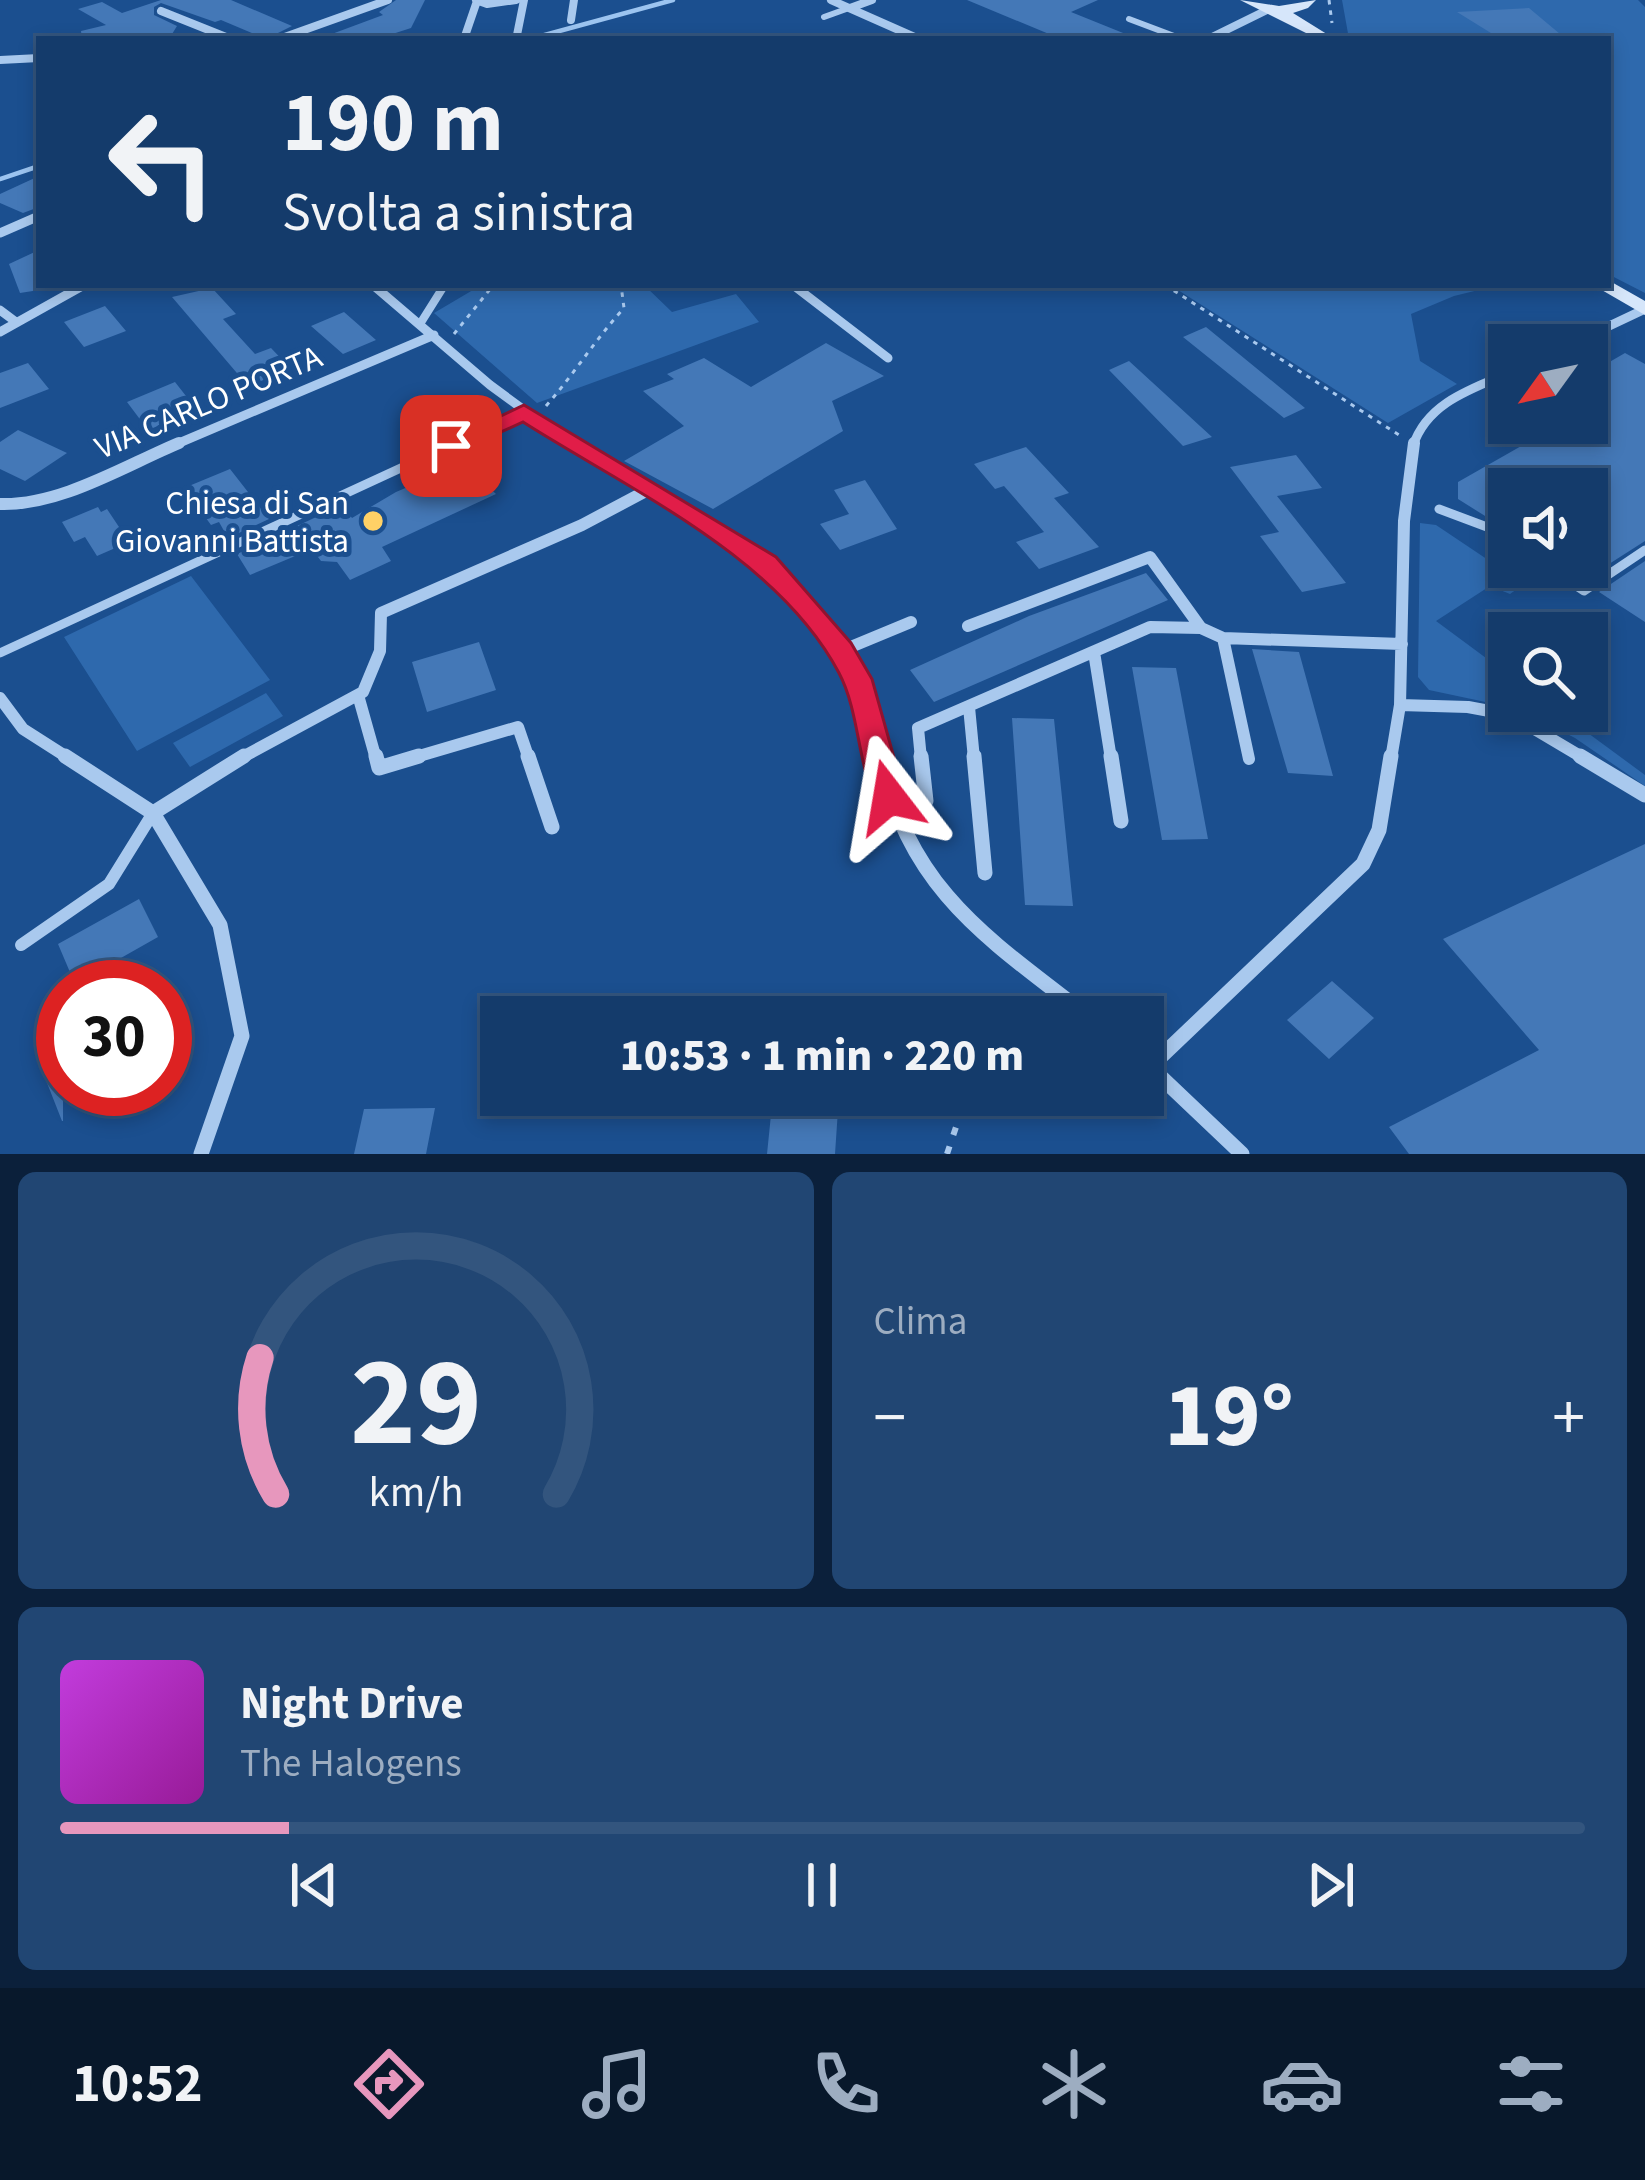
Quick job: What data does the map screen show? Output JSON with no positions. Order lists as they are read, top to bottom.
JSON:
{
  "streets": {
    "street": ["VIA CARLO PORTA"]
  },
  "places": ["Chiesa di San Giovanni Battista"],
  "north": "bottom left",
  "page": {
    "turn": ["190 m", "Svolta a sinistra"],
    "limit": "30",
    "trip": "10:53 · 1 min · 220 m",
    "tile": "Clima",
    "heat": ["−", "19°", "+"],
    "song": ["Night Drive", "The Halogens"],
    "tabs": "10:52",
    "gauge": ["29", "km/h"]
  }
}
